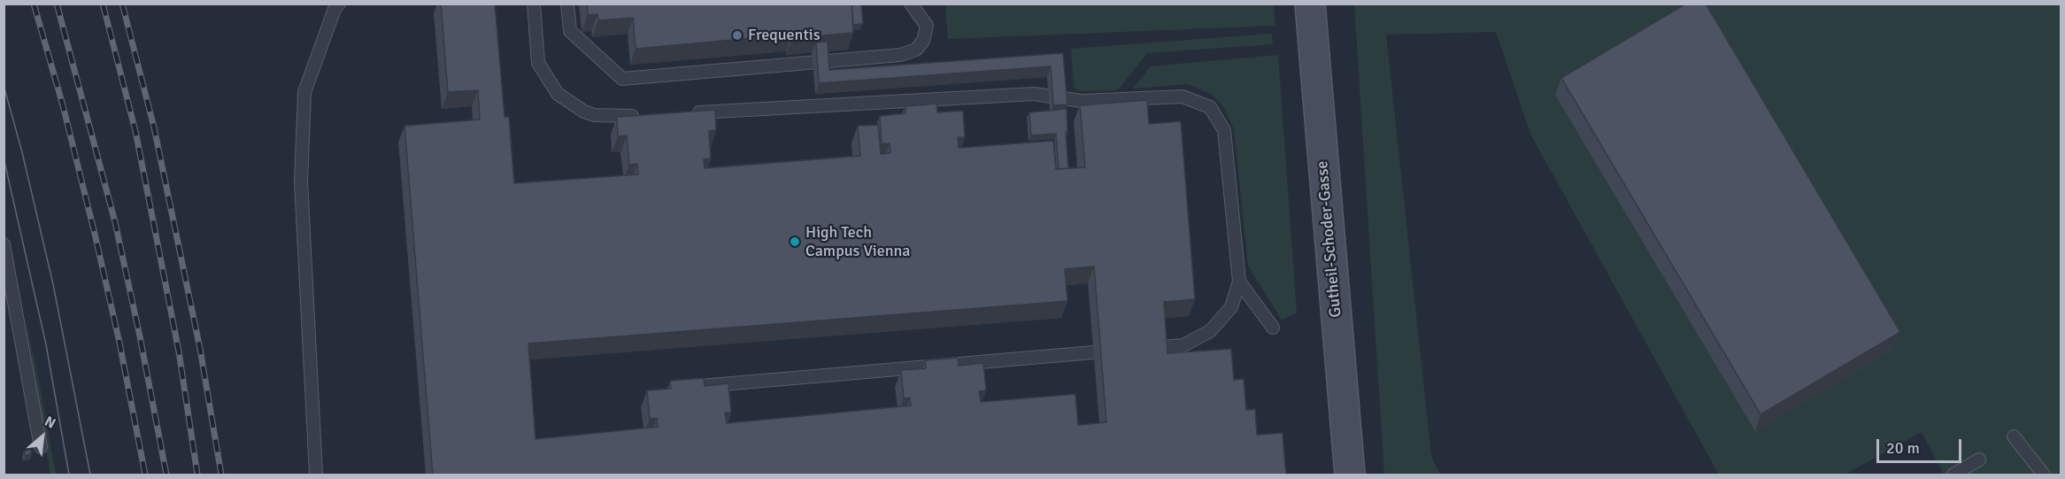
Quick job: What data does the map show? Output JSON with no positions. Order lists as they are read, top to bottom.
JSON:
{
  "streets": {
    "street": ["Gutheil-Schoder-Gasse"]
  },
  "places": ["Frequentis", "High Tech Campus Vienna"],
  "scale_bar": "20 m",
  "north": "top right"
}
